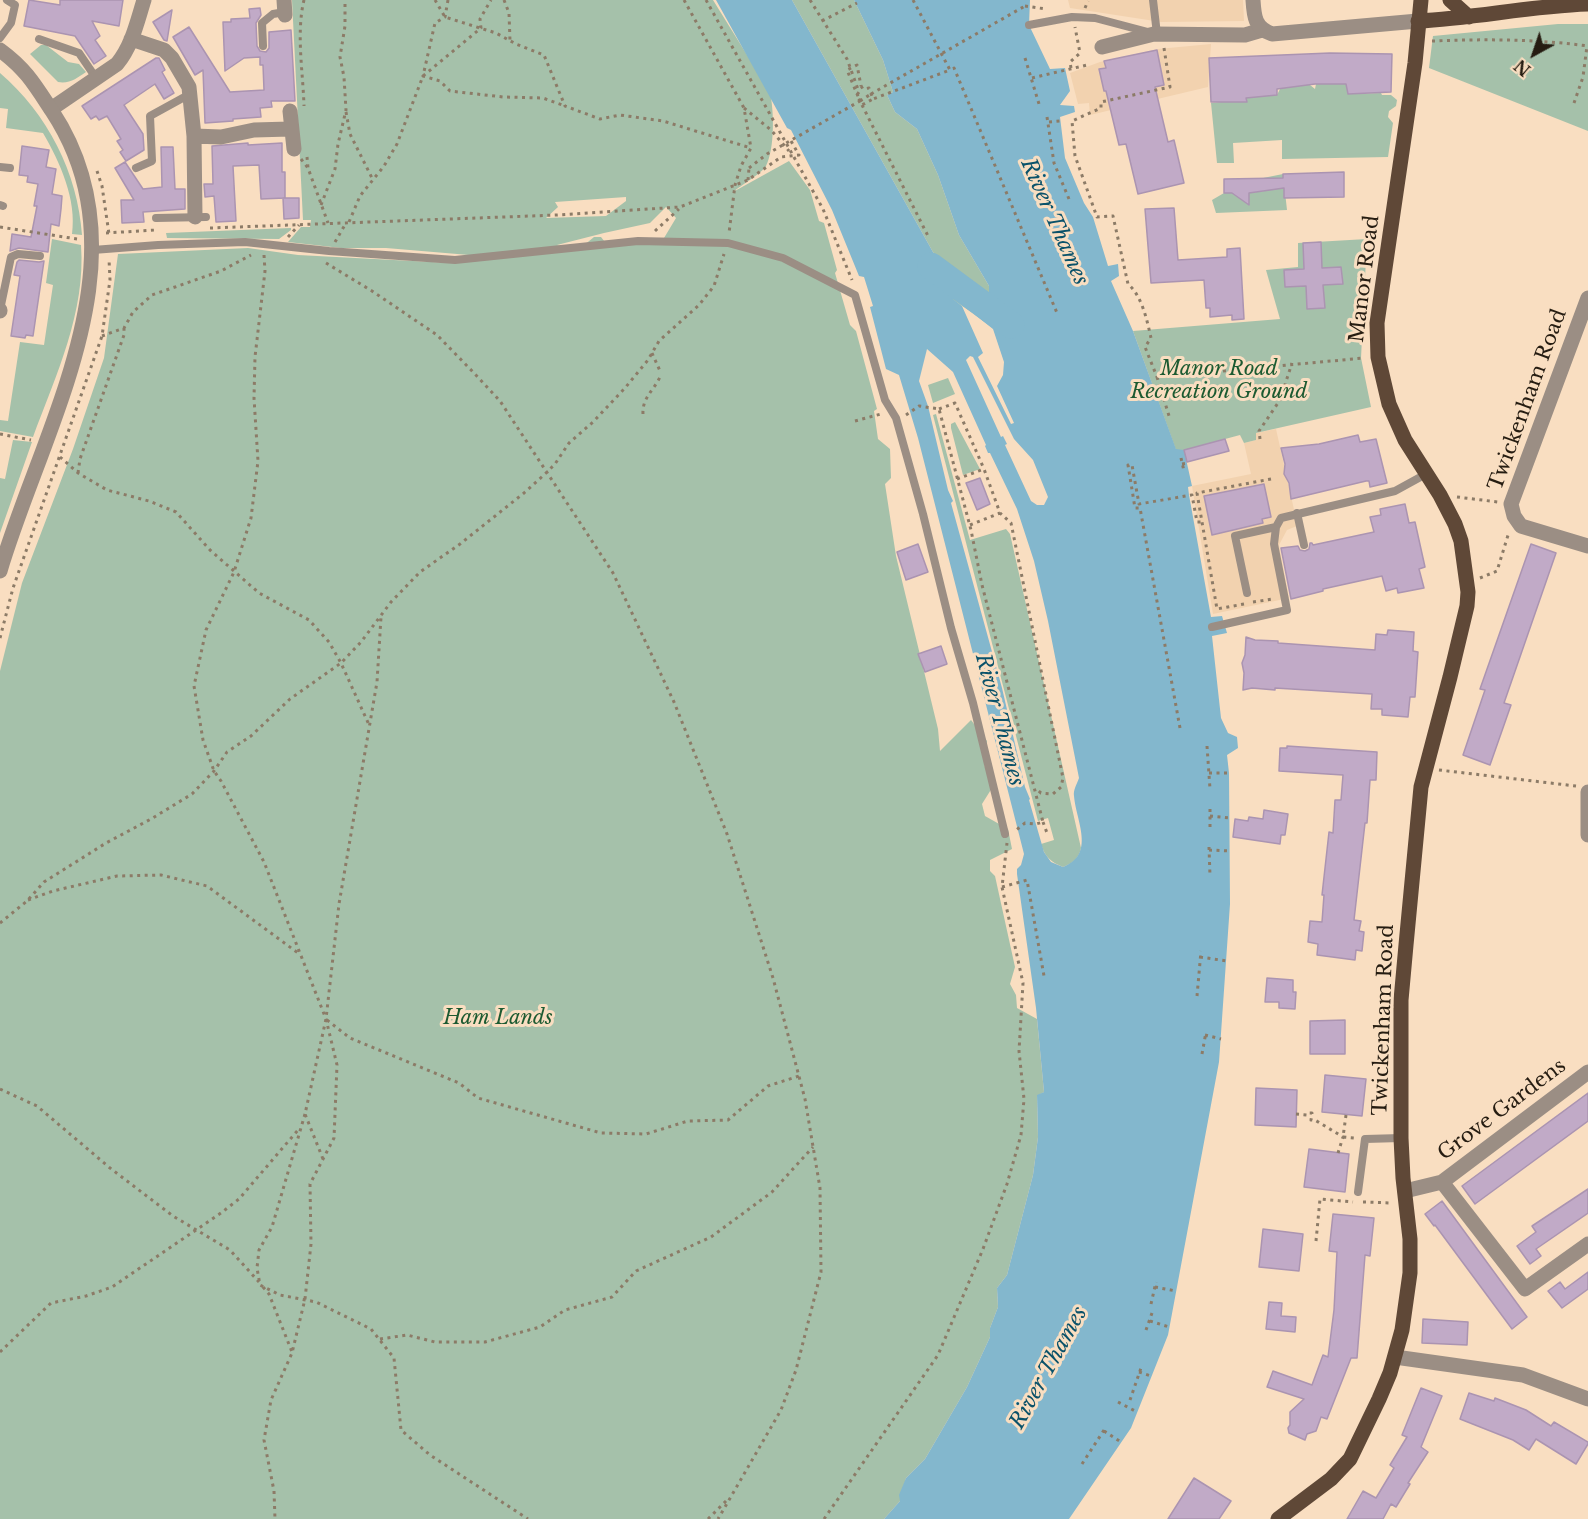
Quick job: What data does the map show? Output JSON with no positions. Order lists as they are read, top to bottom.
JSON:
{
  "streets": {
    "main road": ["Manor Road", "Twickenham Road"],
    "street": ["Grove Gardens"]
  },
  "crossings": [
    ["Manor Road", "Twickenham Road"],
    ["Twickenham Road", "Grove Gardens"]
  ],
  "water": ["River Thames"],
  "parks": ["Manor Road Recreation Ground", "Ham Lands"],
  "north": "bottom left"
}
